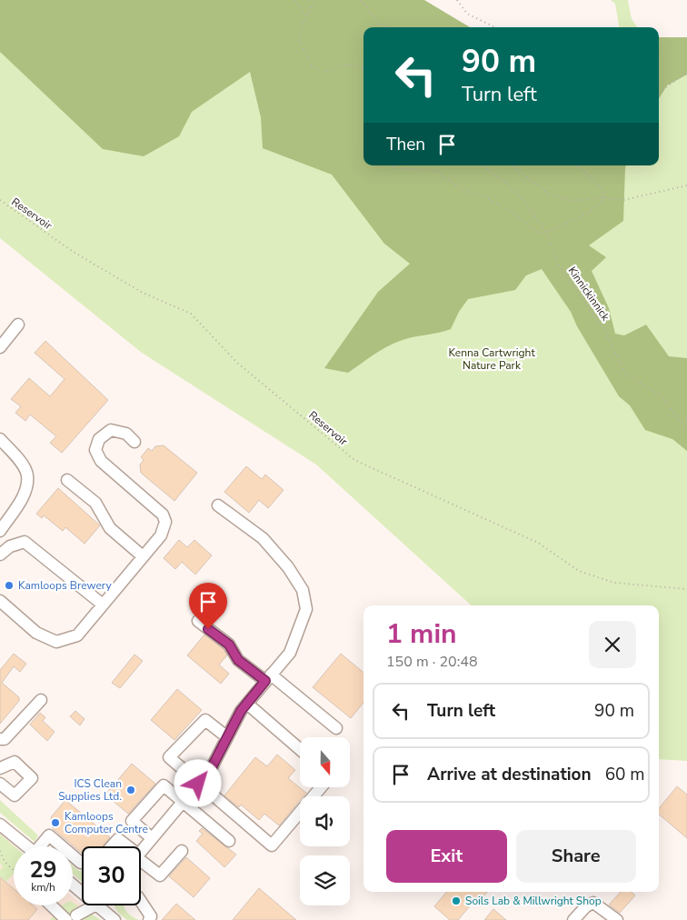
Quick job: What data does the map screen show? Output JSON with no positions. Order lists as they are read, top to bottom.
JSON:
{
  "streets": {
    "path": ["Reservoir", "Kinnickinnick"]
  },
  "parks": ["Kenna Cartwright Nature Park"],
  "places": [
    "Kamloops Brewery",
    "ICS Clean Supplies Ltd.",
    "Kamloops Computer Centre",
    "Soils Lab & Millwright Shop"
  ],
  "north": "bottom",
  "page": {
    "turn": ["90 m", "Turn left"],
    "then": "Then",
    "heading": ["1 min", "150 m · 20:48"],
    "list": [
      {
        "name": "Turn left",
        "value": "90 m"
      },
      {
        "name": "Arrive at destination",
        "value": "60 m"
      }
    ],
    "buttons": ["Exit", "Share"],
    "speed": "29 km/h",
    "limit": "30"
  }
}
